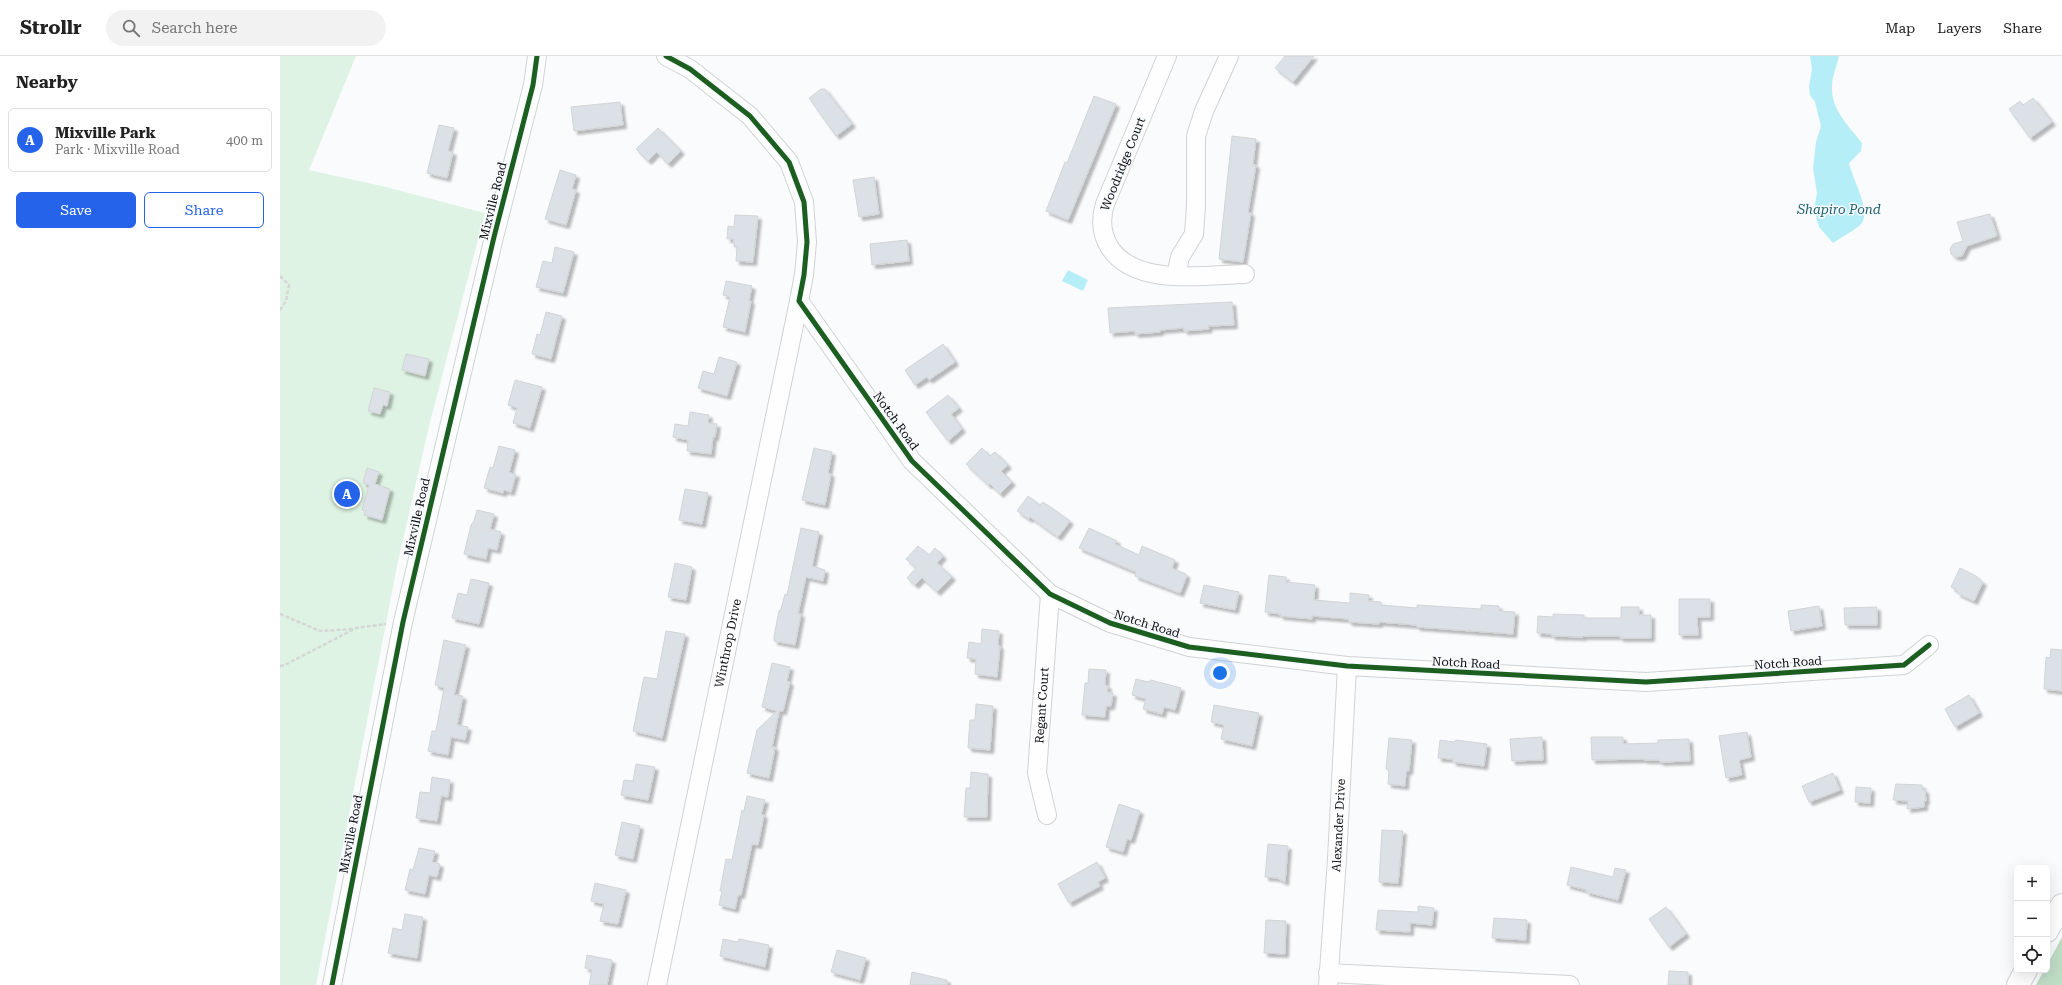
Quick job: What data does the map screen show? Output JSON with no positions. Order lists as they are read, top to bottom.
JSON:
{
  "streets": {
    "street": [
      "Woodridge Court",
      "Mixville Road",
      "Notch Road",
      "Winthrop Drive",
      "Regant Court",
      "Alexander Drive"
    ]
  },
  "crossings": [
    ["Notch Road", "Winthrop Drive"],
    ["Notch Road", "Regant Court"],
    ["Notch Road", "Alexander Drive"]
  ],
  "water": ["Shapiro Pond"],
  "page": {
    "header": "Strollr",
    "search": "Search here",
    "nav": ["Map", "Layers", "Share"],
    "heading": "Nearby",
    "list": [
      {
        "mark": "A",
        "name": "Mixville Park",
        "note": "Park · Mixville Road",
        "value": "400 m"
      }
    ],
    "buttons": ["Save", "Share"],
    "pins": "A",
    "map_buttons": ["+", "−"]
  }
}
